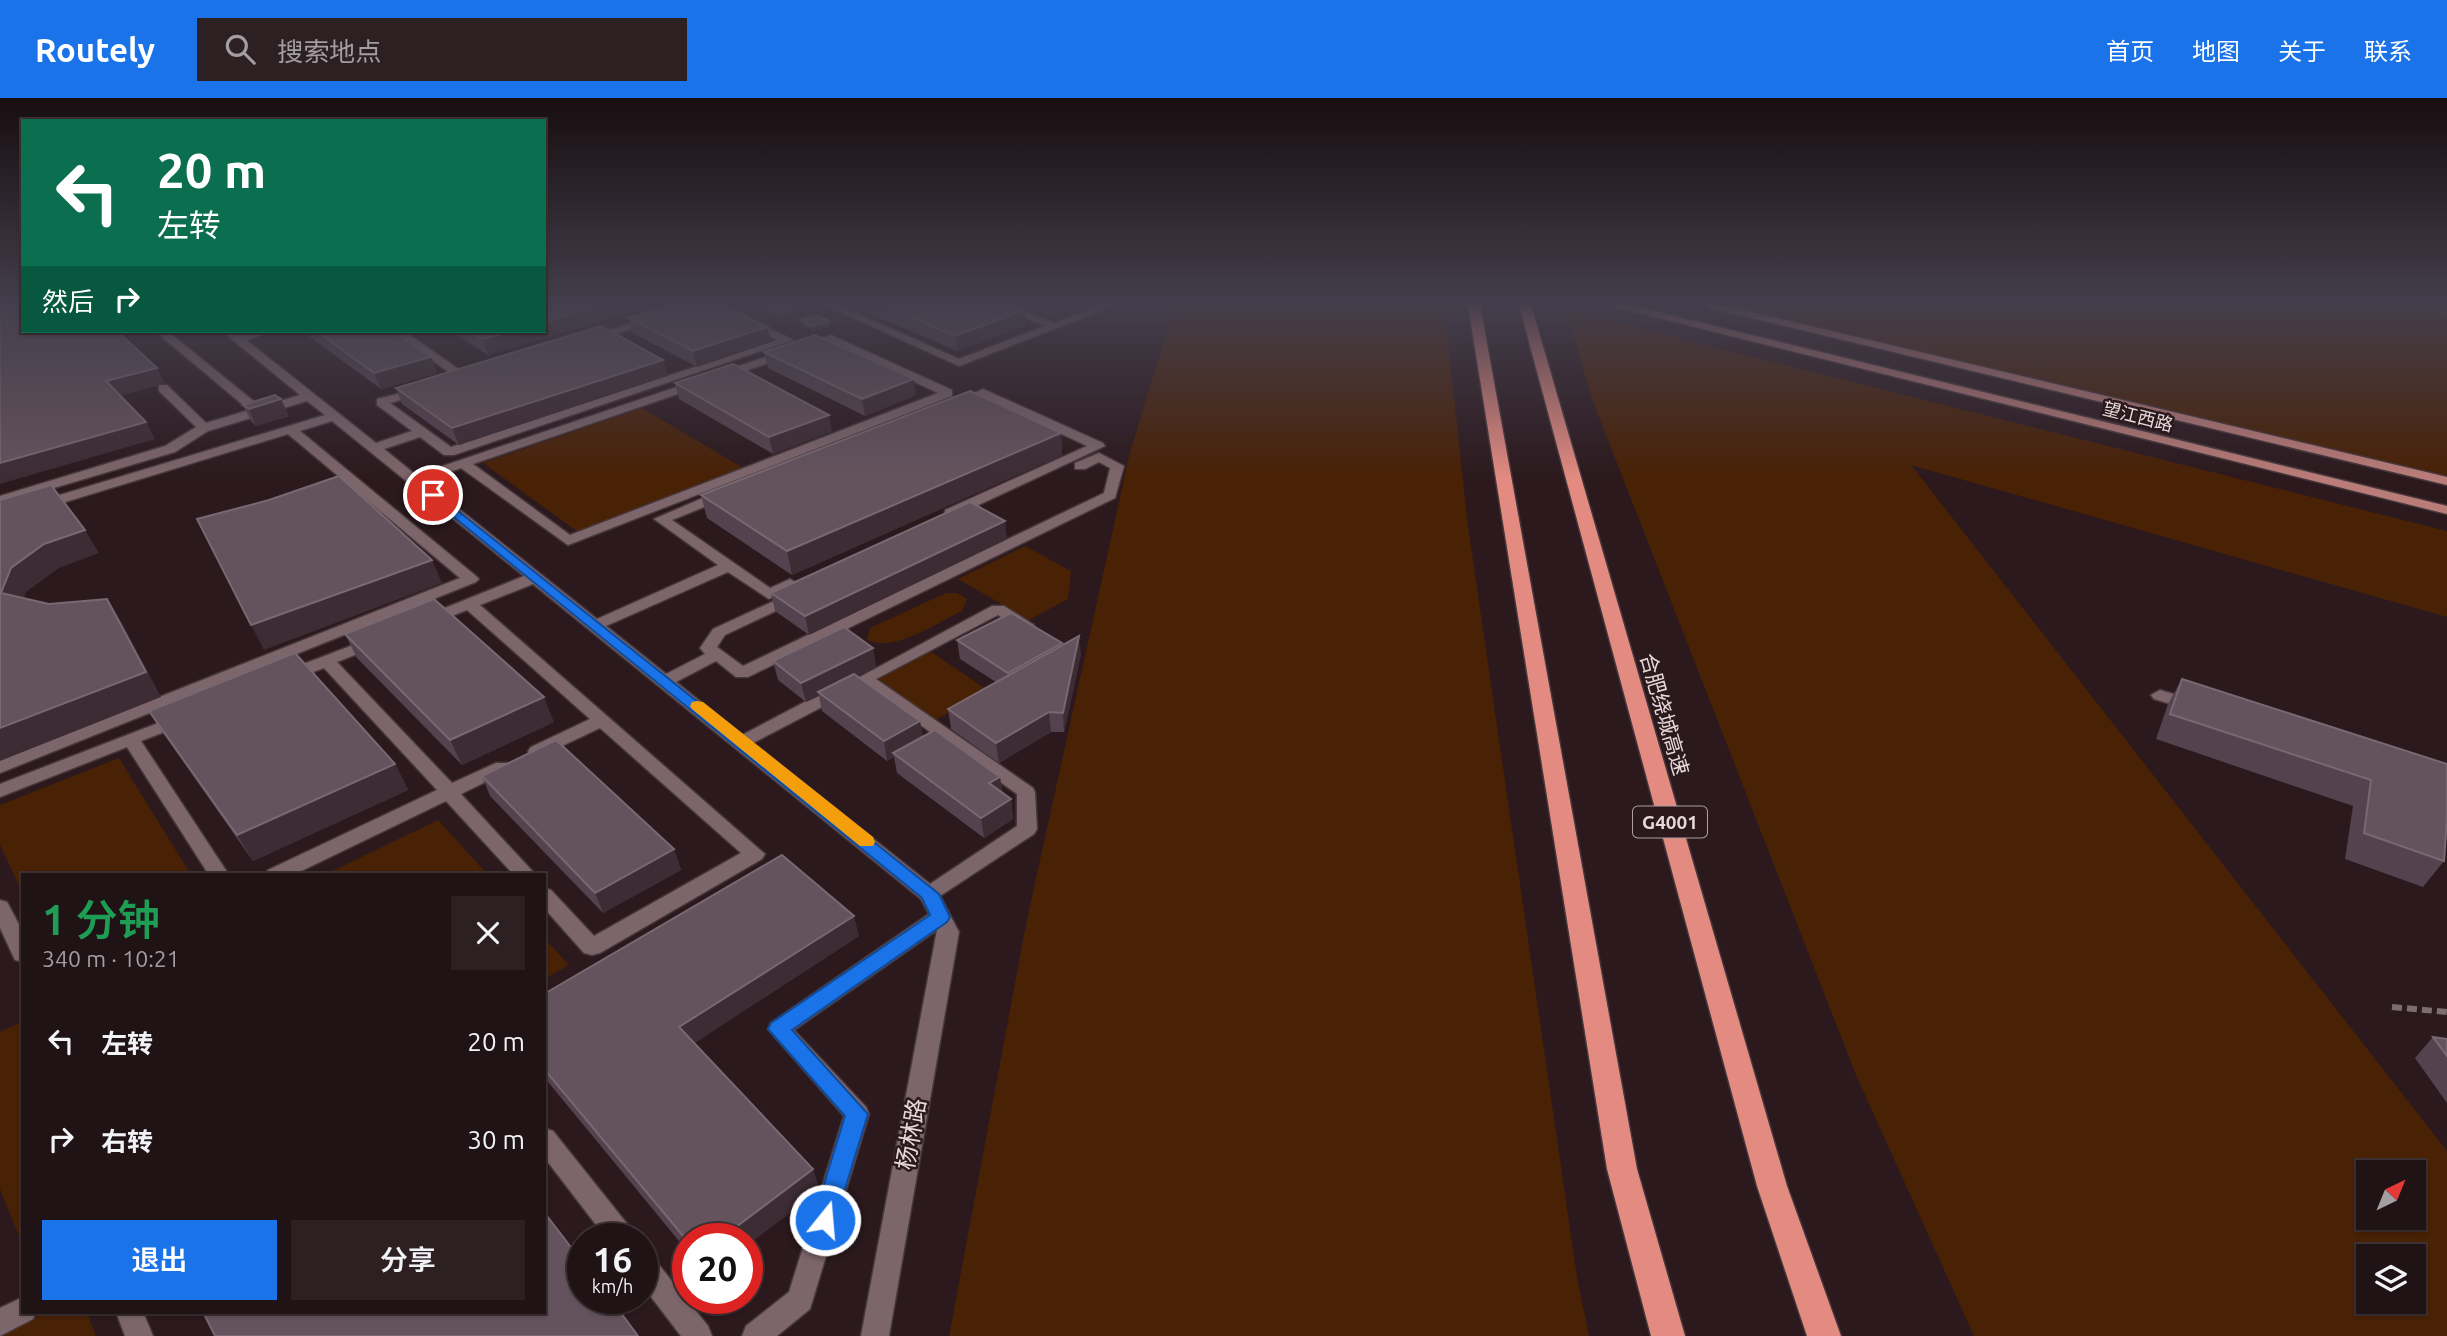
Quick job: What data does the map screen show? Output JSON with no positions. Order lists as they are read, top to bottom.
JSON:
{
  "streets": {
    "highway": ["合肥绕城高速", "G4001"],
    "main road": ["望江西路"],
    "street": ["杨林路"]
  },
  "north": "top right",
  "page": {
    "header": "Routely",
    "search": "搜索地点",
    "nav": [
      "首页",
      "地图",
      "关于",
      "联系"
    ],
    "turn": ["20 m", "左转"],
    "then": "然后",
    "heading": ["1 分钟", "340 m · 10:21"],
    "list": [
      {
        "name": "左转",
        "value": "20 m"
      },
      {
        "name": "右转",
        "value": "30 m"
      }
    ],
    "buttons": ["退出", "分享"],
    "speed": "16 km/h",
    "limit": "20"
  }
}
